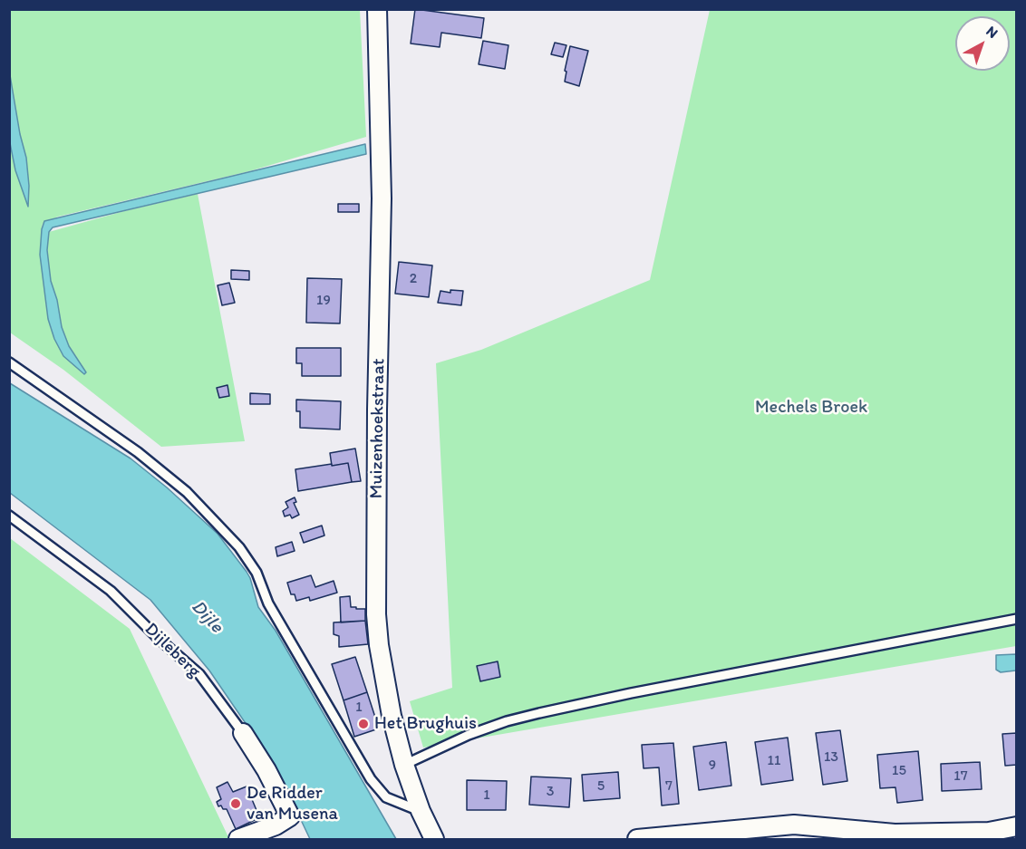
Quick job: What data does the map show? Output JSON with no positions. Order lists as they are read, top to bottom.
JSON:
{
  "streets": {
    "street": ["Muizenhoekstraat", "Dijleberg"]
  },
  "water": ["Dijle"],
  "parks": ["Mechels Broek"],
  "places": ["Het Brughuis", "De Ridder van Musena"],
  "house_numbers": [
    "2",
    "19",
    "1",
    "13",
    "11",
    "9",
    "15",
    "17",
    "5",
    "7",
    "3",
    "1"
  ],
  "north": "top right"
}
